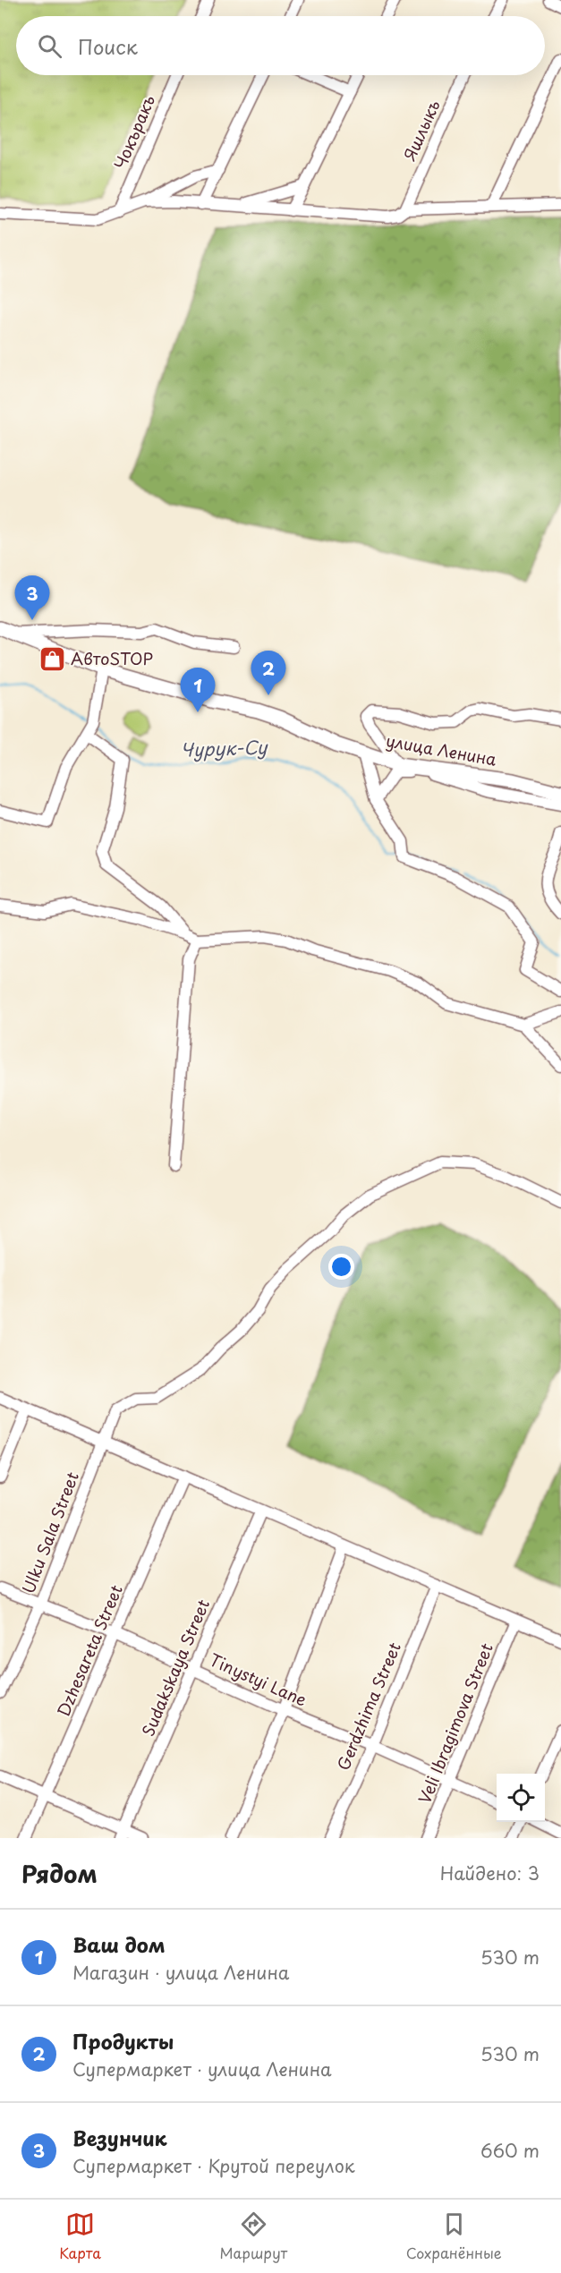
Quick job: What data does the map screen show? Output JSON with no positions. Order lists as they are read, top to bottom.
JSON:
{
  "streets": {
    "main road": ["улица Ленина"],
    "street": [
      "Яшлыкъ",
      "Чокъракъ",
      "Ulku Sala Street",
      "Dzhesareta Street",
      "Sudakskaya Street",
      "Tinystyi Lane",
      "Gerdzhima Street",
      "Veli Ibragimova Street"
    ]
  },
  "crossings": [
    ["Ulku Sala Street", "Tinystyi Lane"],
    ["Dzhesareta Street", "Tinystyi Lane"],
    ["Sudakskaya Street", "Tinystyi Lane"],
    ["Tinystyi Lane", "Gerdzhima Street"],
    ["Tinystyi Lane", "Veli Ibragimova Street"]
  ],
  "water": ["Чурук-Су"],
  "places": {
    "shop": ["АвтоSTOP"]
  },
  "page": {
    "search": "Поиск",
    "pins": ["3", "2", "1"],
    "heading": ["Рядом", "Найдено: 3"],
    "list": [
      {
        "mark": "1",
        "name": "Ваш дом",
        "note": "Магазин · улица Ленина",
        "value": "530 m"
      },
      {
        "mark": "2",
        "name": "Продукты",
        "note": "Супермаркет · улица Ленина",
        "value": "530 m"
      },
      {
        "mark": "3",
        "name": "Везунчик",
        "note": "Супермаркет · Крутой переулок",
        "value": "660 m"
      }
    ],
    "nav": ["Карта", "Маршрут", "Сохранённые"]
  }
}
